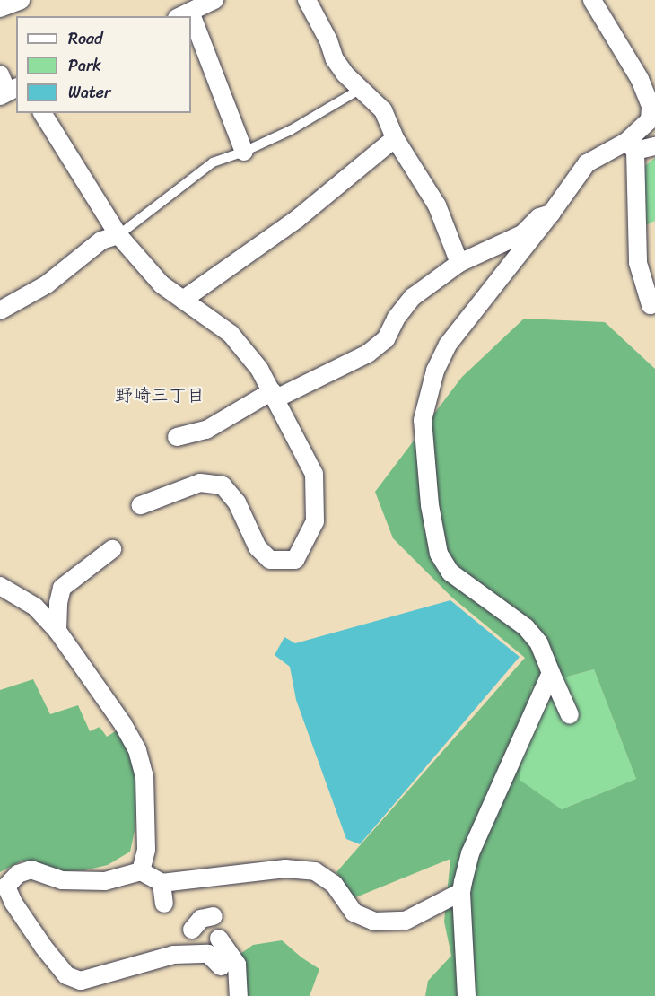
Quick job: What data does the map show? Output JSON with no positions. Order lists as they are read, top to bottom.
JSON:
{
  "districts": ["野崎三丁目"],
  "legend": ["Road", "Park", "Water"]
}
